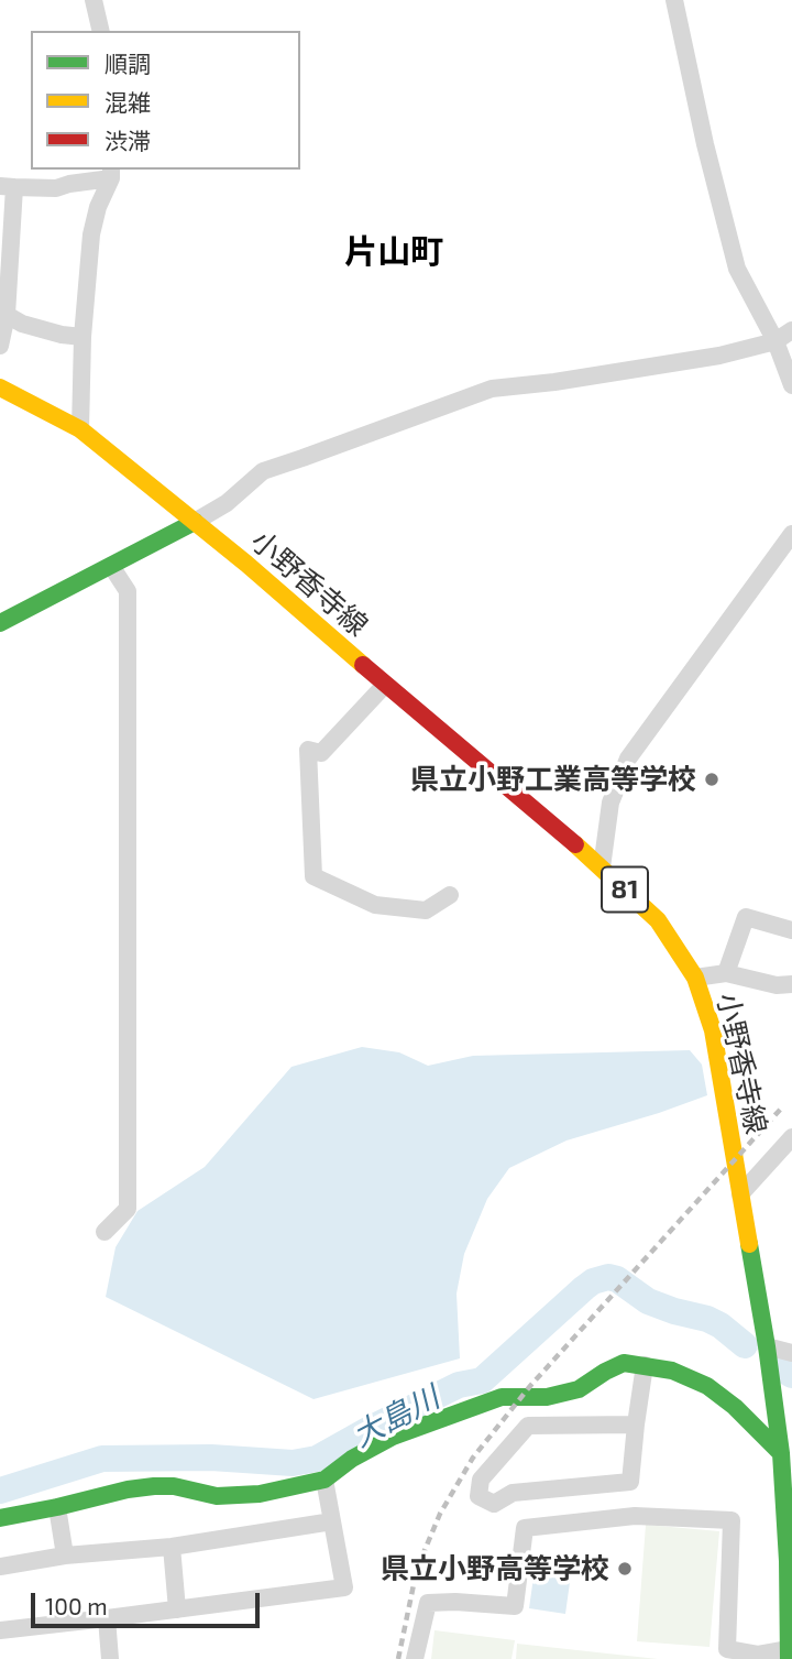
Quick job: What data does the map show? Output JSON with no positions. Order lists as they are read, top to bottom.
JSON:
{
  "streets": {
    "main road": ["小野香寺線", "81"]
  },
  "districts": ["片山町"],
  "water": ["大島川"],
  "places": ["県立小野工業高等学校", "県立小野高等学校"],
  "legend": ["順調", "混雑", "渋滞"],
  "scale_bar": "100 m"
}
